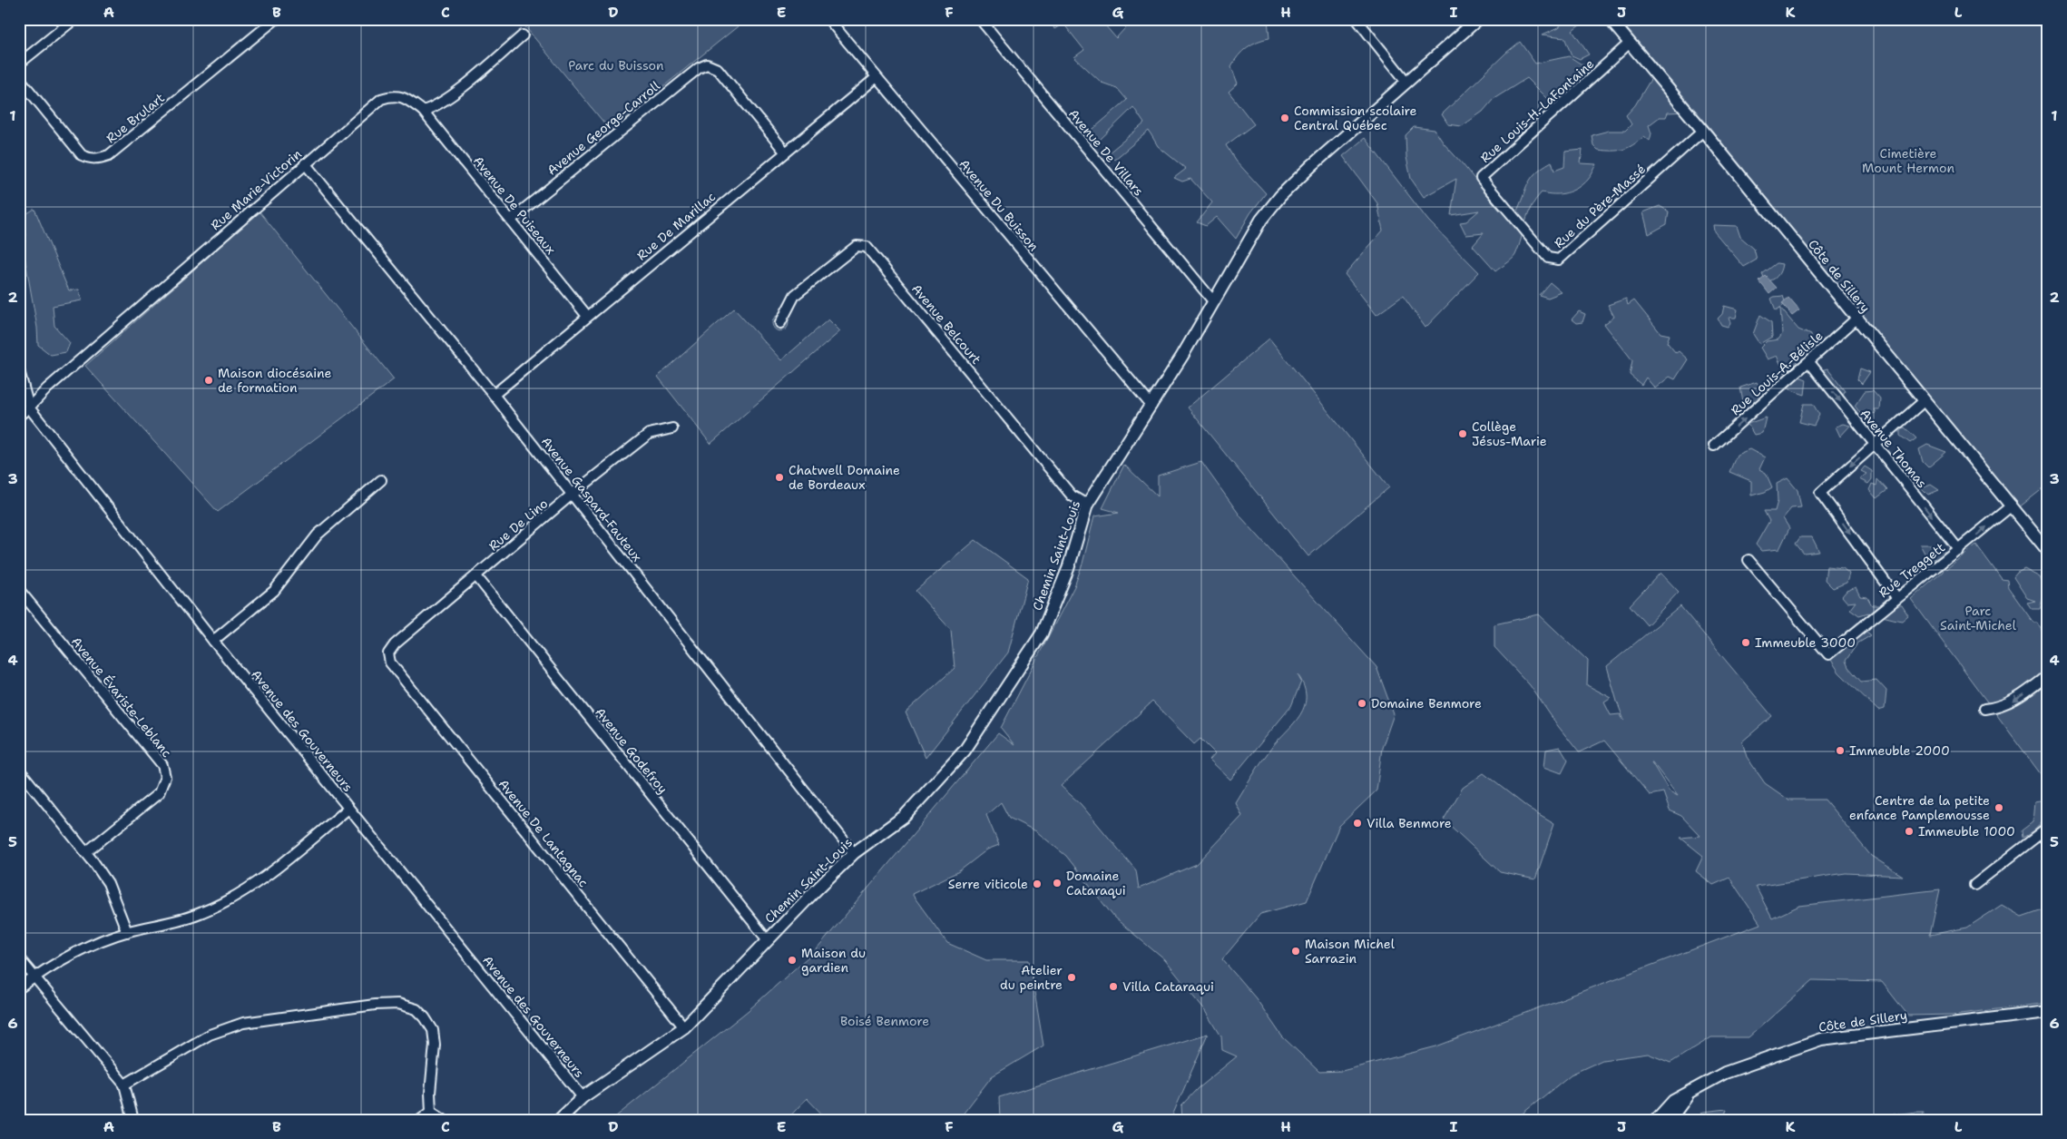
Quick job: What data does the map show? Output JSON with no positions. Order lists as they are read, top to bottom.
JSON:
{
  "streets": {
    "street": [
      "Rue Louis-H.-LaFontaine",
      "Rue Brulart",
      "Avenue George-Carroll",
      "Avenue De Villars",
      "Rue Marie-Victorin",
      "Avenue De Puiseaux",
      "Avenue Du Buisson",
      "Rue du Père-Massé",
      "Rue De Marillac",
      "Côte de Sillery",
      "Avenue Belcourt",
      "Rue Louis-A.-Bélisle",
      "Avenue Thomas",
      "Avenue Gaspard-Fauteux",
      "Rue De Lino",
      "Chemin Saint-Louis",
      "Rue Treggett",
      "Avenue Évariste-Leblanc",
      "Avenue des Gouverneurs",
      "Avenue Godefroy",
      "Avenue De Lantagnac"
    ]
  },
  "crossings": [
    ["Rue Louis-H.-LaFontaine", "Rue du Père-Massé"],
    ["Rue Louis-H.-LaFontaine", "Côte de Sillery"],
    ["Avenue George-Carroll", "Avenue De Puiseaux"],
    ["Avenue George-Carroll", "Rue De Marillac"],
    ["Avenue De Villars", "Chemin Saint-Louis"],
    ["Rue Marie-Victorin", "Avenue De Puiseaux"],
    ["Rue Marie-Victorin", "Avenue Gaspard-Fauteux"],
    ["Rue Marie-Victorin", "Avenue des Gouverneurs"],
    ["Avenue De Puiseaux", "Rue De Marillac"],
    ["Avenue Du Buisson", "Rue De Marillac"],
    ["Avenue Du Buisson", "Chemin Saint-Louis"],
    ["Rue du Père-Massé", "Côte de Sillery"],
    ["Rue De Marillac", "Avenue Gaspard-Fauteux"],
    ["Côte de Sillery", "Rue Louis-A.-Bélisle"],
    ["Côte de Sillery", "Rue Treggett"],
    ["Avenue Belcourt", "Chemin Saint-Louis"],
    ["Rue Louis-A.-Bélisle", "Avenue Thomas"],
    ["Avenue Thomas", "Rue Treggett"],
    ["Avenue Gaspard-Fauteux", "Rue De Lino"],
    ["Avenue Gaspard-Fauteux", "Chemin Saint-Louis"],
    ["Rue De Lino", "Avenue Godefroy"],
    ["Rue De Lino", "Avenue De Lantagnac"],
    ["Chemin Saint-Louis", "Avenue des Gouverneurs"],
    ["Chemin Saint-Louis", "Avenue Godefroy"],
    ["Chemin Saint-Louis", "Avenue De Lantagnac"]
  ],
  "one_way": ["Rue Louis-A.-Bélisle", "Avenue Thomas"],
  "parks": [
    "Parc du Buisson",
    "Cimetière Mount Hermon",
    "Parc Saint-Michel",
    "Boisé Benmore"
  ],
  "places": [
    "Commission scolaire Central Québec",
    "Maison diocésaine de formation",
    "Collège Jésus-Marie",
    "Chatwell Domaine de Bordeaux",
    "Immeuble 3000",
    "Domaine Benmore",
    "Immeuble 2000",
    "Centre de la petite enfance Pamplemousse",
    "Villa Benmore",
    "Immeuble 1000",
    "Domaine Cataraqui",
    "Serre viticole",
    "Maison Michel Sarrazin",
    "Maison du gardien",
    "Atelier du peintre",
    "Villa Cataraqui"
  ],
  "grid": {
    "columns": [
      "A",
      "B",
      "C",
      "D",
      "E",
      "F",
      "G",
      "H",
      "I",
      "J",
      "K",
      "L"
    ],
    "rows": [
      "1",
      "2",
      "3",
      "4",
      "5",
      "6"
    ]
  }
}
